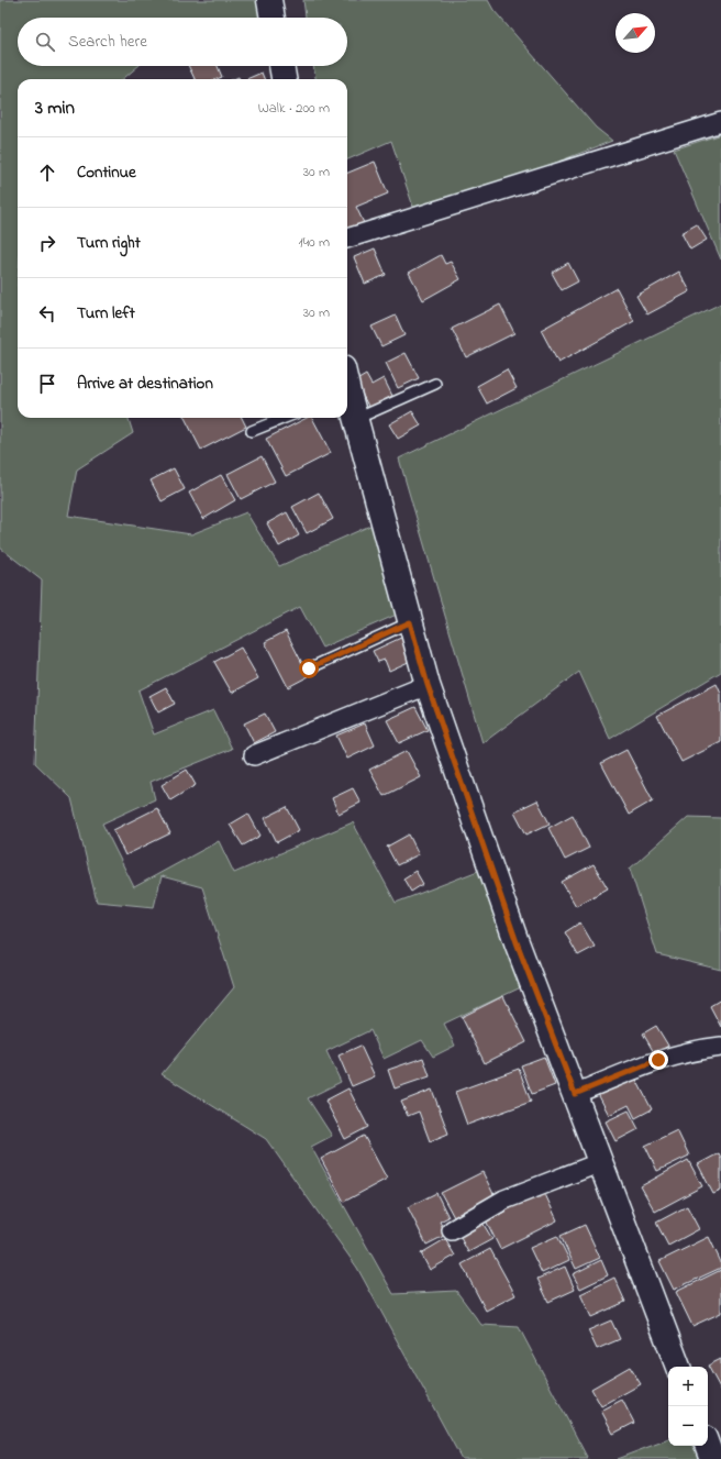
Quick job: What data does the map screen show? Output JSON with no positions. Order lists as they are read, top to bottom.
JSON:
{
  "north": "top right",
  "page": {
    "search": "Search here",
    "heading": ["3 min", "Walk · 200 m"],
    "list": [
      ["Continue", "30 m"],
      ["Turn right", "140 m"],
      ["Turn left", "30 m"],
      "Arrive at destination"
    ],
    "map_buttons": ["+", "−"]
  }
}
